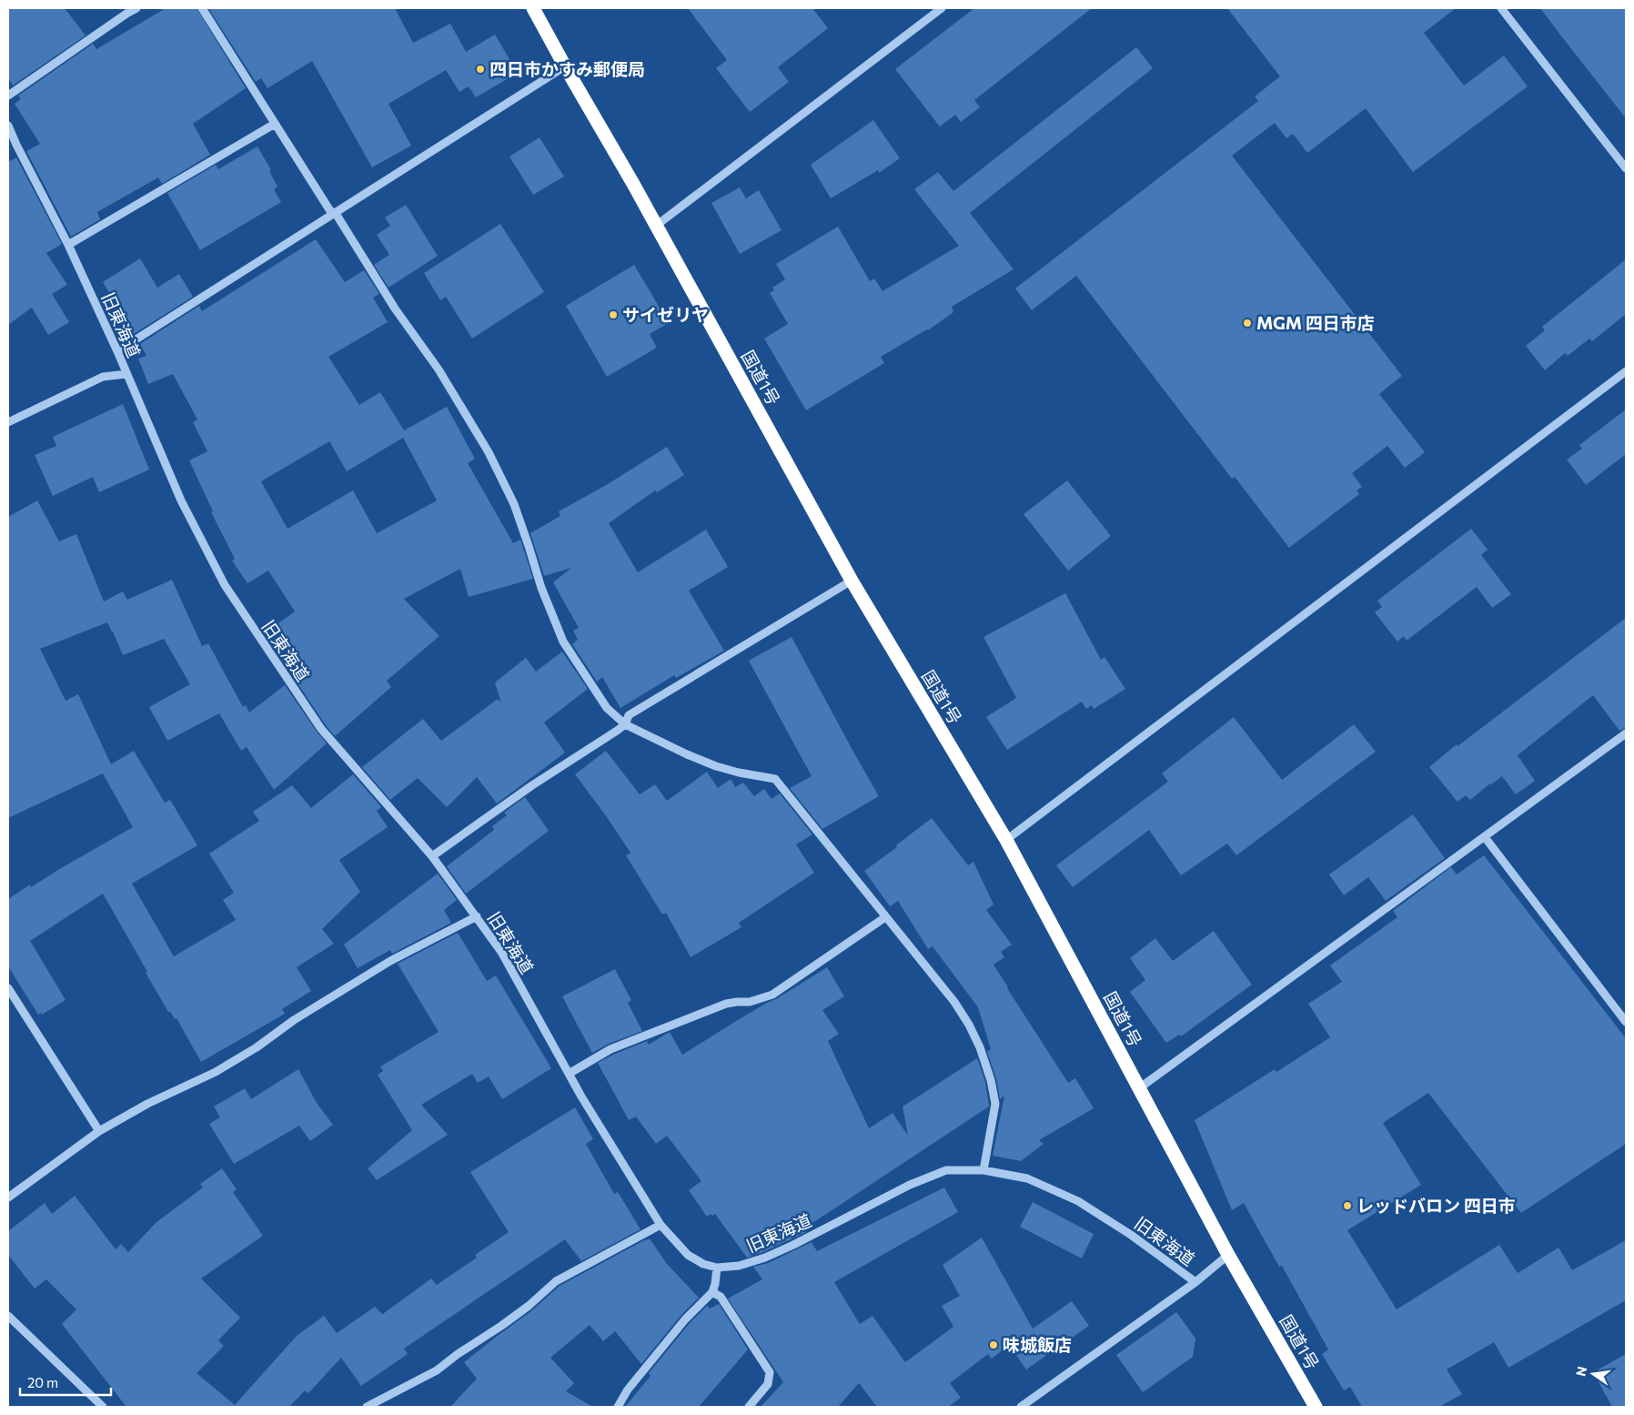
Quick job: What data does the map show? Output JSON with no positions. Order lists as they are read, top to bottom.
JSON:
{
  "streets": {
    "highway": ["国道1号"],
    "street": ["旧東海道"]
  },
  "crossings": [
    ["旧東海道", "国道1号"]
  ],
  "places": [
    "四日市かすみ郵便局",
    "サイゼリヤ",
    "MGM 四日市店",
    "レッドバロン 四日市",
    "味城飯店"
  ],
  "scale_bar": "20 m",
  "north": "left"
}
